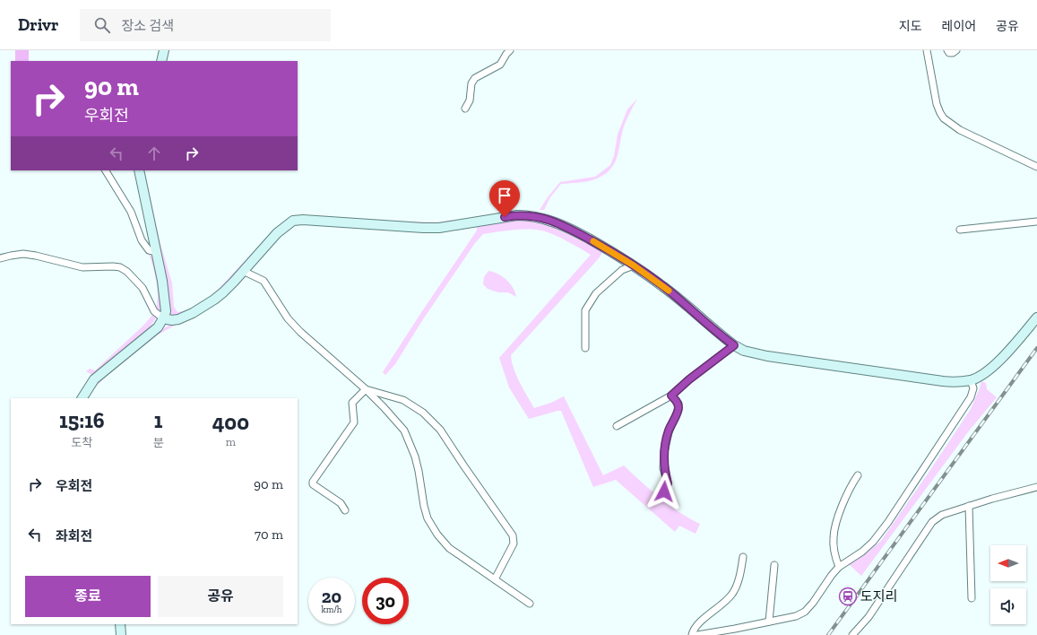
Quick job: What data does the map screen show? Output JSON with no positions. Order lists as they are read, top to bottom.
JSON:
{
  "places": {
    "station": ["도지리"]
  },
  "north": "left",
  "page": {
    "header": "Drivr",
    "search": "장소 검색",
    "nav": ["지도", "레이어", "공유"],
    "turn": ["90 m", "우회전"],
    "eta": [
      "15:16",
      "도착",
      "1",
      "분",
      "400",
      "m"
    ],
    "list": [
      {
        "name": "우회전",
        "value": "90 m"
      },
      {
        "name": "좌회전",
        "value": "70 m"
      }
    ],
    "buttons": ["종료", "공유"],
    "speed": "20 km/h",
    "limit": "30"
  }
}
